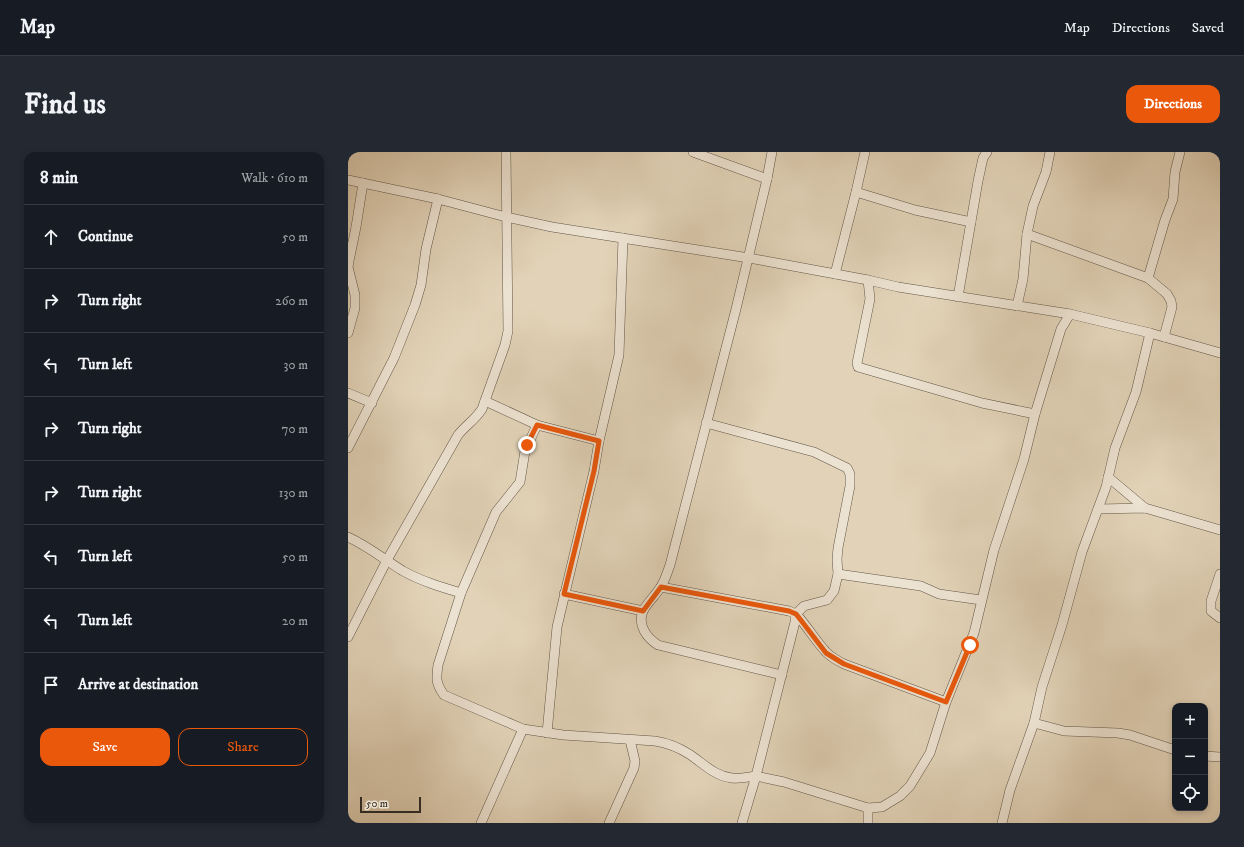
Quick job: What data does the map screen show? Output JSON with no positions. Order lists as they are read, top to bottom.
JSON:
{
  "scale_bar": "50 m",
  "page": {
    "header": "Map",
    "nav": ["Map", "Directions", "Saved"],
    "buttons": [
      "Directions",
      ["Save", "Share"]
    ],
    "title": "Find us",
    "heading": ["8 min", "Walk · 610 m"],
    "list": [
      ["Continue", "50 m"],
      ["Turn right", "260 m"],
      ["Turn left", "30 m"],
      ["Turn right", "70 m"],
      ["Turn right", "130 m"],
      ["Turn left", "50 m"],
      ["Turn left", "20 m"],
      "Arrive at destination"
    ],
    "map_buttons": ["+", "−"],
    "scale": "50 m"
  }
}
